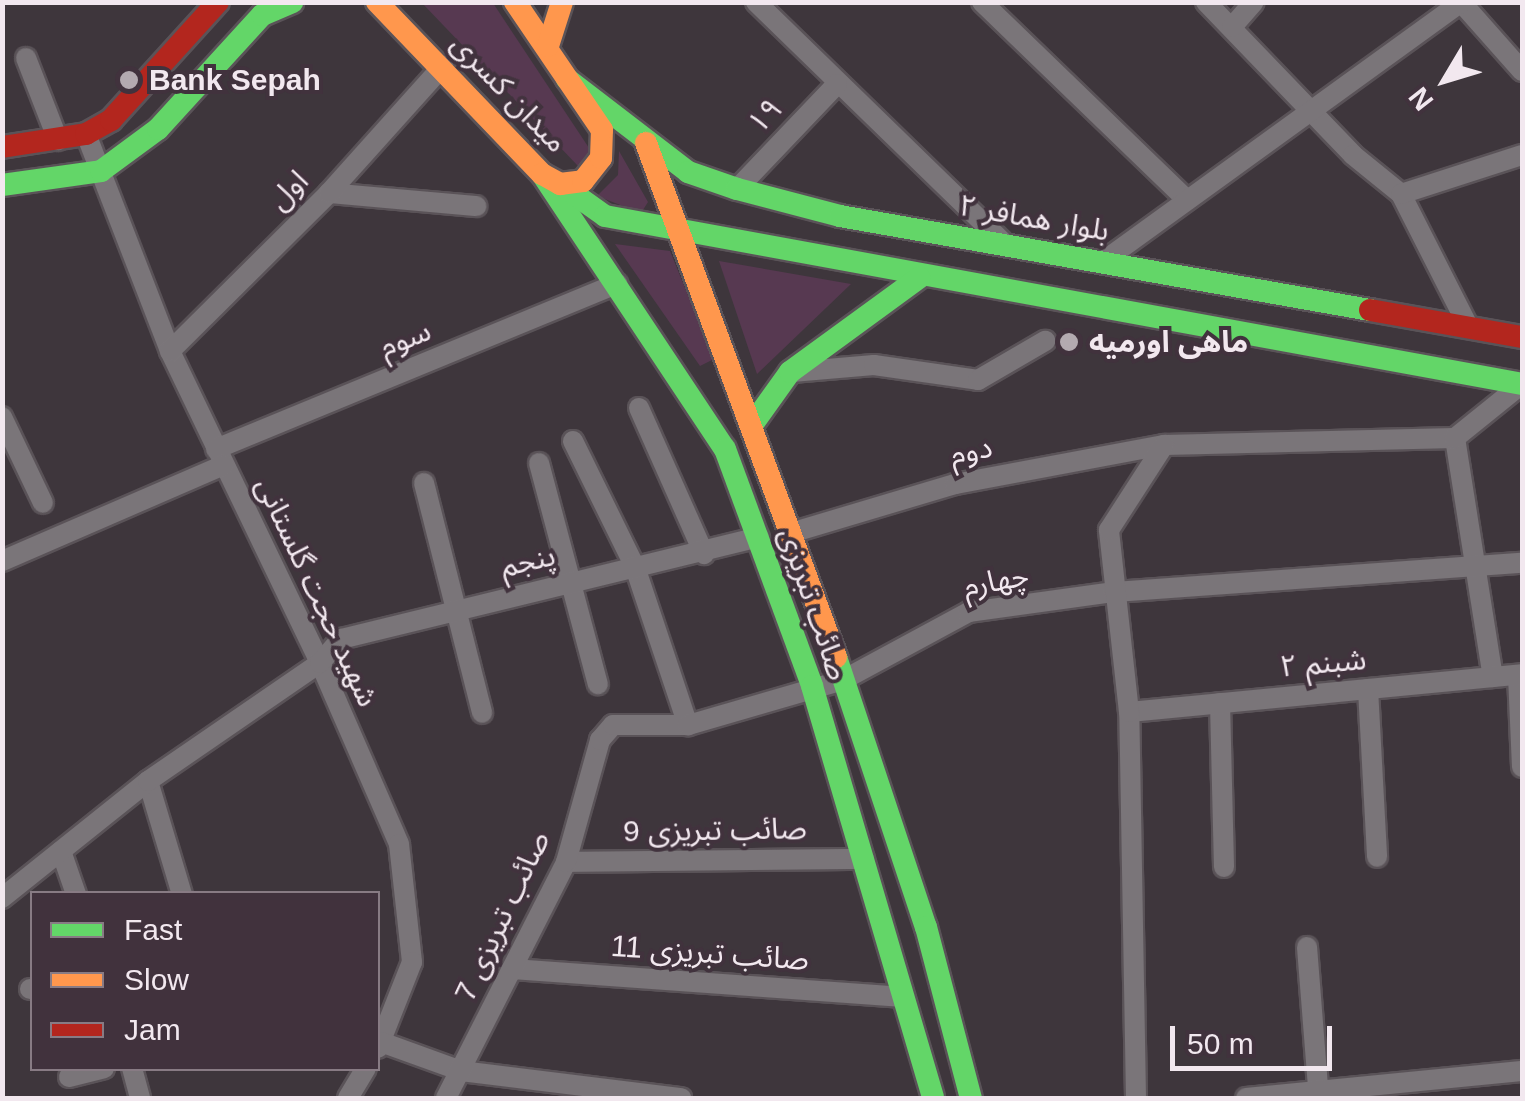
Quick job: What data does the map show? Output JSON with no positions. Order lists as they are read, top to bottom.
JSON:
{
  "streets": {
    "main road": ["میدان کسری", "بلوار همافر ۲", "صائب تبریزی"],
    "street": [
      "۱۹",
      "اول",
      "سوم",
      "دوم",
      "پنجم",
      "چهارم",
      "شهید حجت گلستانی",
      "شبنم ۲",
      "صائب تبریزی 9",
      "صائب تبریزی 7",
      "صائب تبریزی 11"
    ]
  },
  "crossings": [
    ["میدان کسری", "اول"],
    ["میدان کسری", "بلوار همافر ۲"],
    ["میدان کسری", "صائب تبریزی"],
    ["۱۹", "بلوار همافر ۲"],
    ["اول", "شهید حجت گلستانی"],
    ["بلوار همافر ۲", "صائب تبریزی"],
    ["سوم", "شهید حجت گلستانی"],
    ["سوم", "صائب تبریزی"],
    ["دوم", "صائب تبریزی"],
    ["پنجم", "شهید حجت گلستانی"],
    ["پنجم", "صائب تبریزی"],
    ["چهارم", "صائب تبریزی"],
    ["چهارم", "صائب تبریزی 7"],
    ["صائب تبریزی", "صائب تبریزی 9"],
    ["صائب تبریزی", "صائب تبریزی 7"],
    ["صائب تبریزی", "صائب تبریزی 11"],
    ["صائب تبریزی 9", "صائب تبریزی 7"],
    ["صائب تبریزی 7", "صائب تبریزی 11"]
  ],
  "places": ["Bank Sepah", "ماهی اورمیه"],
  "legend": ["Fast", "Slow", "Jam"],
  "scale_bar": "50 m",
  "north": "bottom left"
}
